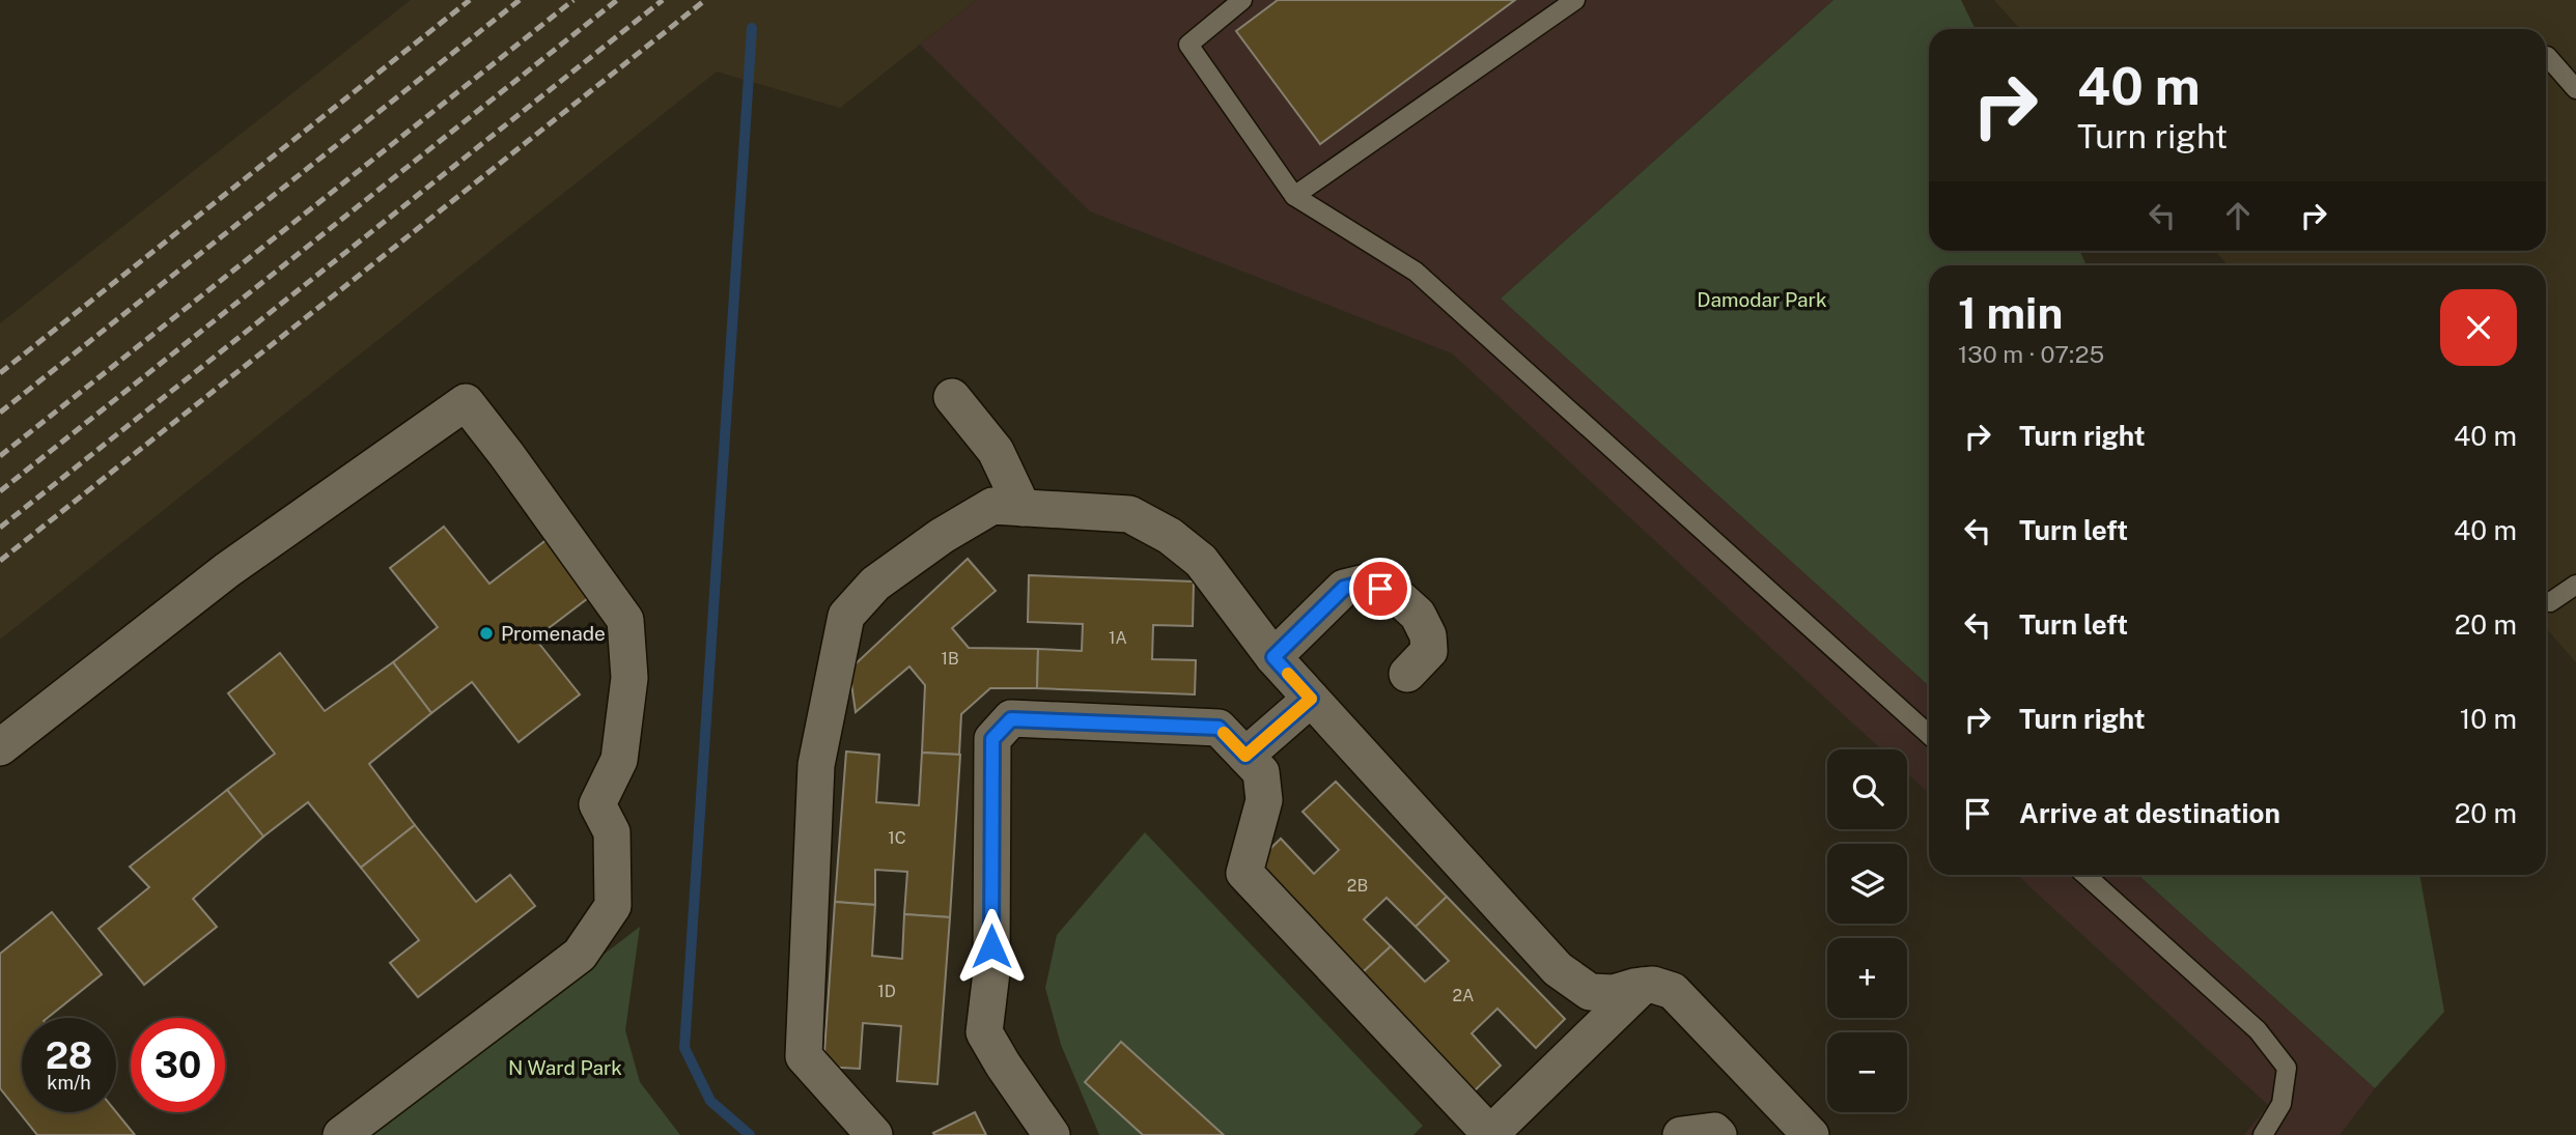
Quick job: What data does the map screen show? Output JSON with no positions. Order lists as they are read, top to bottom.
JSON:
{
  "parks": ["Damodar Park", "N Ward Park"],
  "places": ["Promenade"],
  "house_numbers": [
    "1A",
    "1B",
    "1C",
    "2B",
    "1D",
    "2A"
  ],
  "page": {
    "turn": ["40 m", "Turn right"],
    "heading": ["1 min", "130 m · 07:25"],
    "list": [
      {
        "name": "Turn right",
        "value": "40 m"
      },
      {
        "name": "Turn left",
        "value": "40 m"
      },
      {
        "name": "Turn left",
        "value": "20 m"
      },
      {
        "name": "Turn right",
        "value": "10 m"
      },
      {
        "name": "Arrive at destination",
        "value": "20 m"
      }
    ],
    "map_buttons": ["+", "−"],
    "speed": "28 km/h",
    "limit": "30"
  }
}
